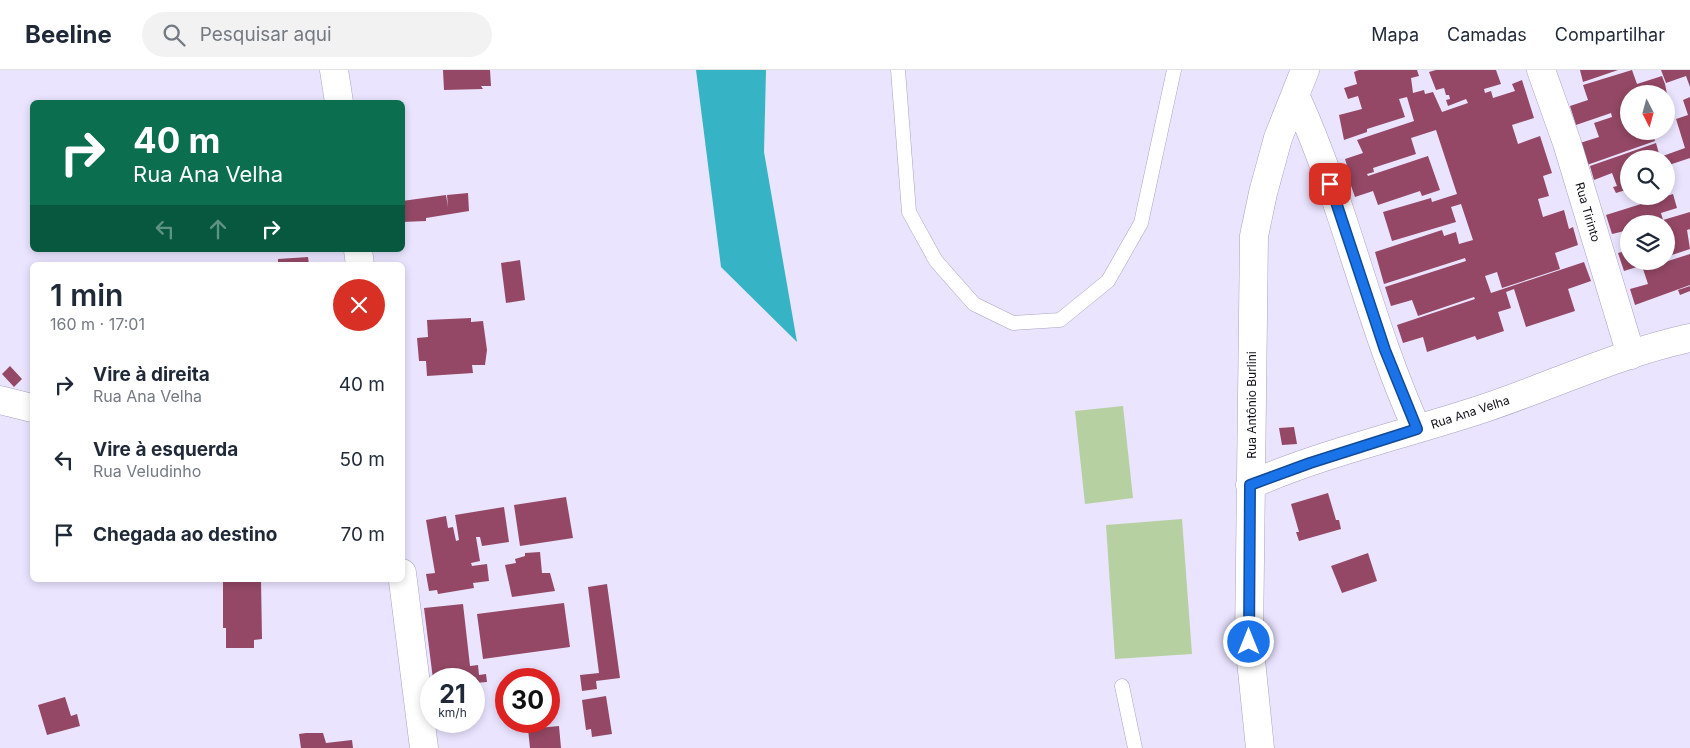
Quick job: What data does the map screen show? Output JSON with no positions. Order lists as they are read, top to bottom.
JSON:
{
  "streets": {
    "street": ["Rua Tirinto", "Rua Antônio Burlini", "Rua Ana Velha"]
  },
  "crossings": [
    ["Rua Tirinto", "Rua Ana Velha"],
    ["Rua Antônio Burlini", "Rua Ana Velha"]
  ],
  "north": "bottom",
  "page": {
    "header": "Beeline",
    "search": "Pesquisar aqui",
    "nav": ["Mapa", "Camadas", "Compartilhar"],
    "turn": ["40 m", "Rua Ana Velha"],
    "heading": ["1 min", "160 m · 17:01"],
    "list": [
      {
        "name": "Vire à direita",
        "note": "Rua Ana Velha",
        "value": "40 m"
      },
      {
        "name": "Vire à esquerda",
        "note": "Rua Veludinho",
        "value": "50 m"
      },
      {
        "name": "Chegada ao destino",
        "value": "70 m"
      }
    ],
    "speed": "21 km/h",
    "limit": "30"
  }
}
